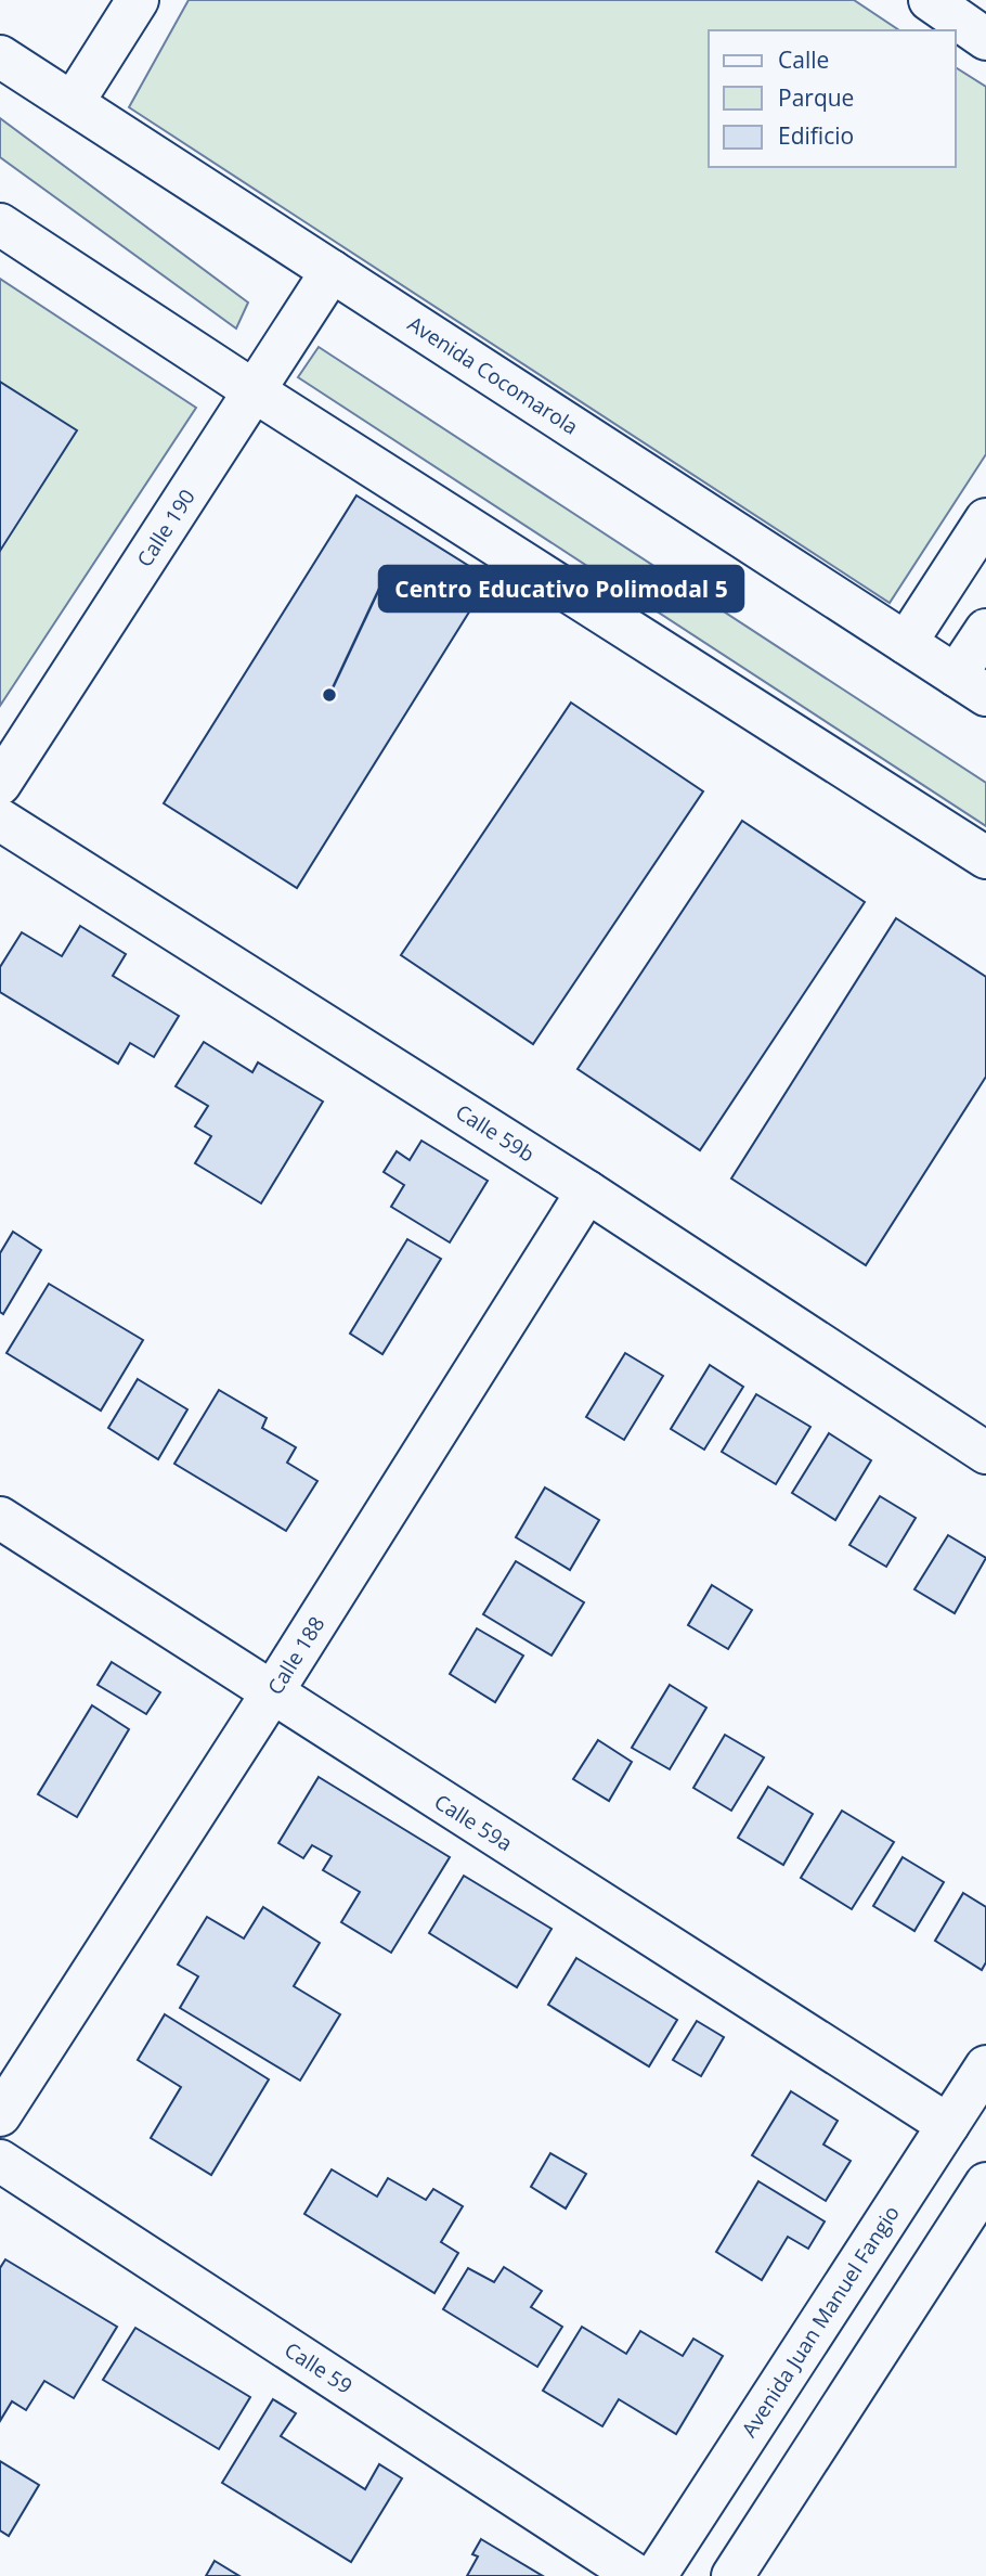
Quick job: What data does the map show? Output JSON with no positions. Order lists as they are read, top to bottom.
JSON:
{
  "streets": {
    "street": [
      "Avenida Cocomarola",
      "Calle 190",
      "Calle 59b",
      "Calle 188",
      "Calle 59a",
      "Avenida Juan Manuel Fangio",
      "Calle 59"
    ]
  },
  "crossings": [
    ["Avenida Cocomarola", "Calle 190"],
    ["Calle 59b", "Calle 188"],
    ["Calle 188", "Calle 59a"],
    ["Calle 59a", "Avenida Juan Manuel Fangio"]
  ],
  "places": ["Centro Educativo Polimodal 5"],
  "legend": ["Calle", "Parque", "Edificio"]
}
